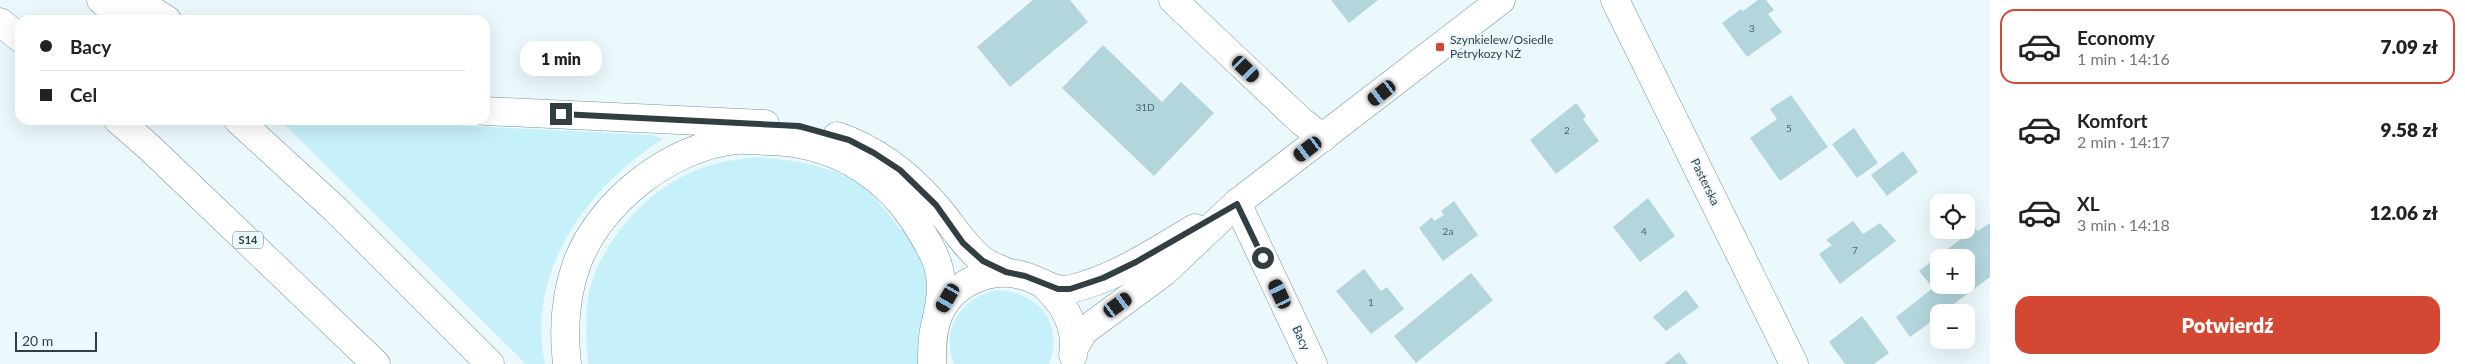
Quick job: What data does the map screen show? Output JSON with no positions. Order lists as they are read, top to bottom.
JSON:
{
  "streets": {
    "main road": ["Pasterska", "S14", "Bacy"]
  },
  "places": {
    "transit": ["Szynkielew/Osiedle Petrykozy NŻ"]
  },
  "house_numbers": [
    "3",
    "31D",
    "5",
    "2",
    "2a",
    "4",
    "7",
    "1"
  ],
  "scale_bar": "20 m",
  "page": {
    "list": [
      {
        "name": "Economy",
        "note": "1 min · 14:16",
        "value": "7.09 zł"
      },
      {
        "name": "Komfort",
        "note": "2 min · 14:17",
        "value": "9.58 zł"
      },
      {
        "name": "XL",
        "note": "3 min · 14:18",
        "value": "12.06 zł"
      }
    ],
    "banner": ["Bacy", "Cel"],
    "bubble": "1 min",
    "map_buttons": ["+", "−"],
    "buttons": "Potwierdź",
    "scale": "20 m"
  }
}
